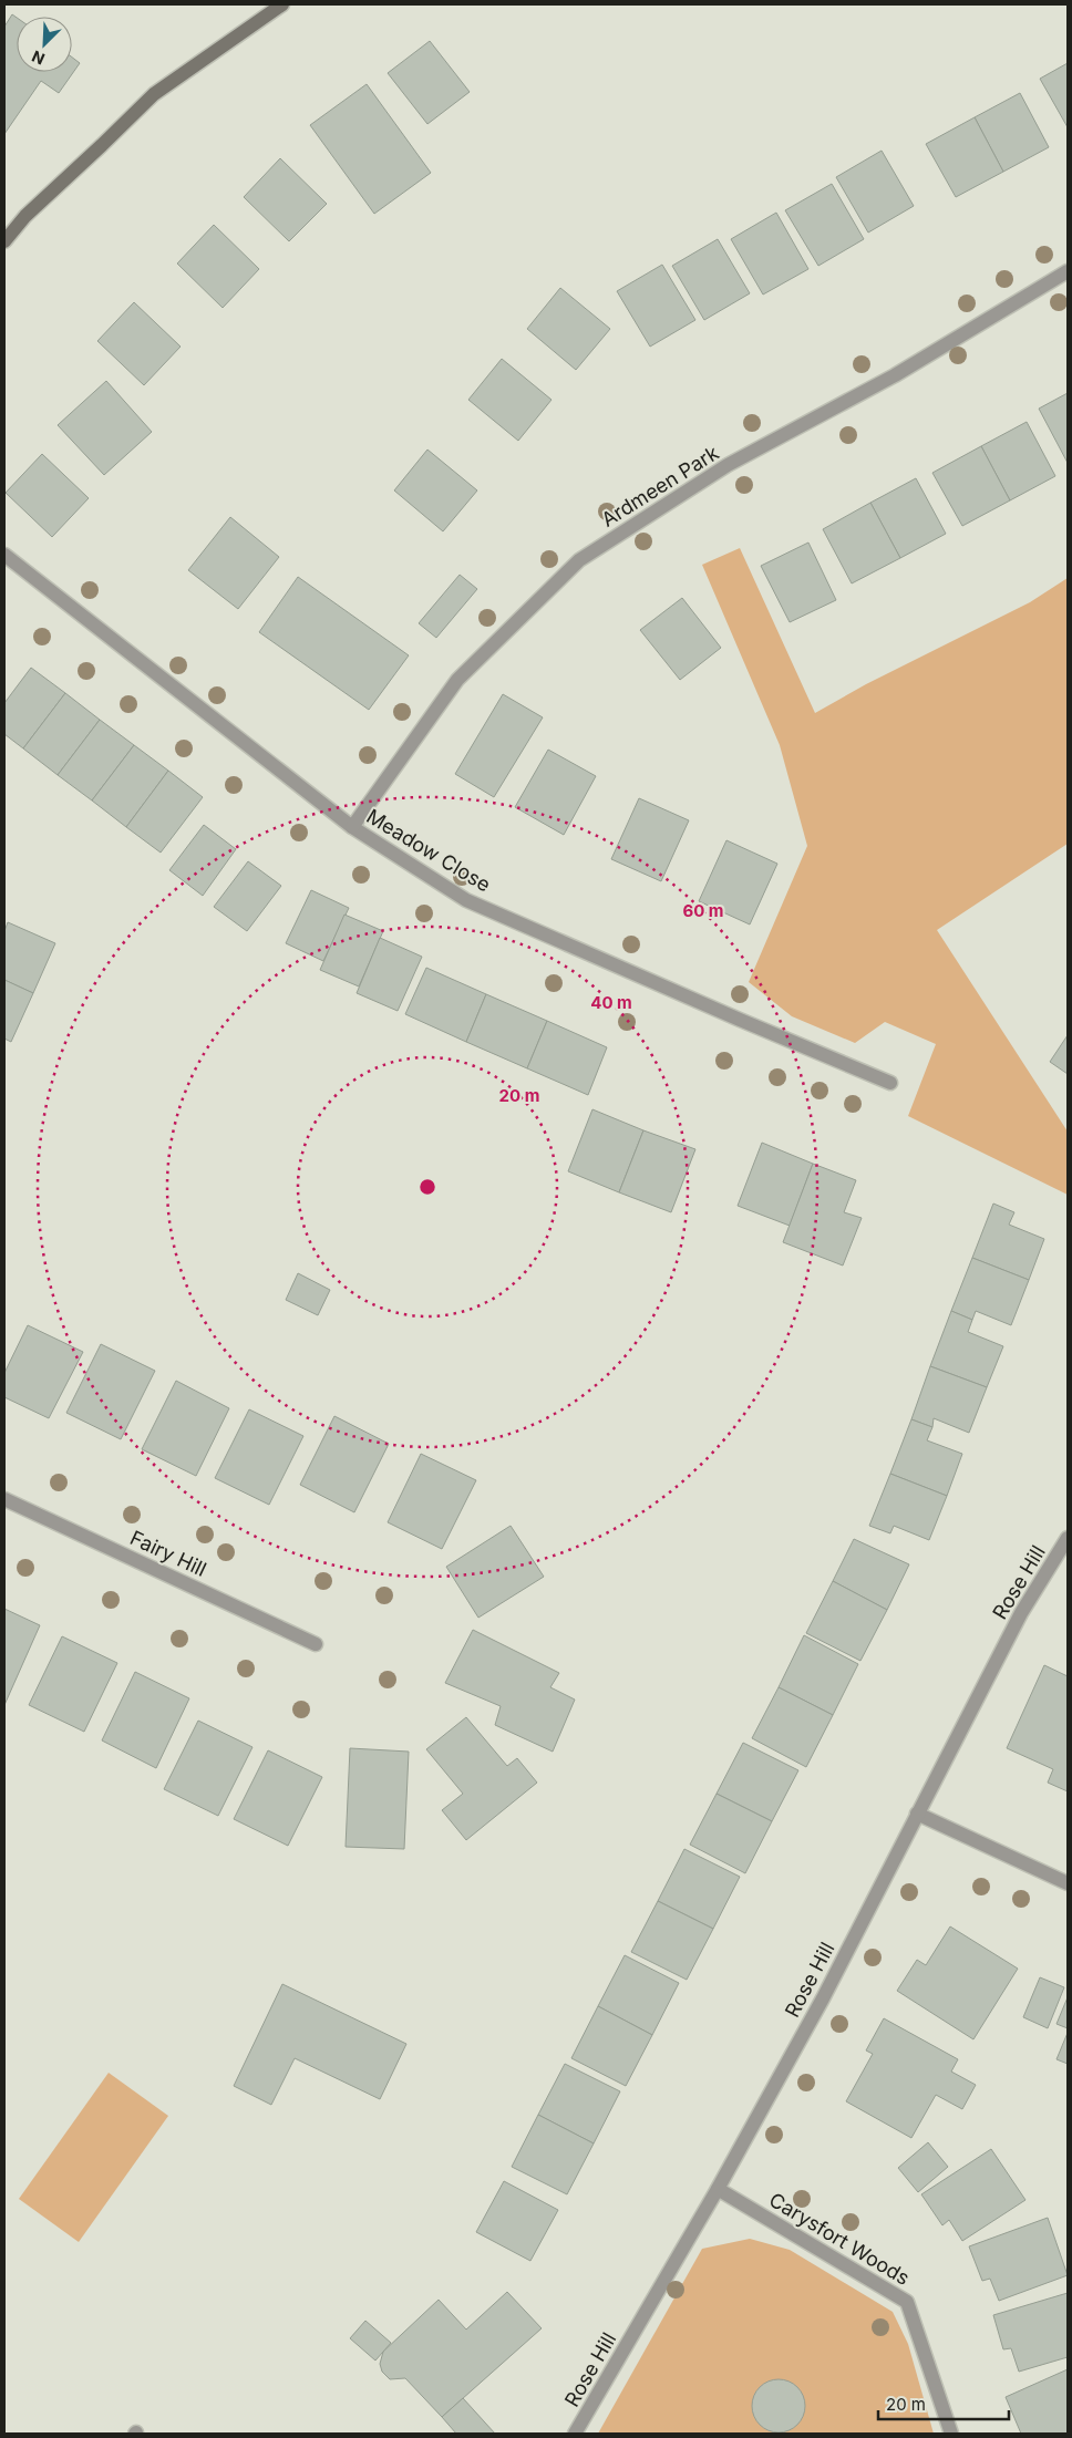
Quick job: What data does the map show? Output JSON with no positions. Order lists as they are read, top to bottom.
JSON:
{
  "streets": {
    "street": [
      "Ardmeen Park",
      "Meadow Close",
      "Fairy Hill",
      "Rose Hill",
      "Carysfort Woods"
    ]
  },
  "crossings": [
    ["Ardmeen Park", "Meadow Close"],
    ["Rose Hill", "Carysfort Woods"]
  ],
  "scale_bar": "20 m",
  "north": "bottom left",
  "rings": ["60 m", "40 m", "20 m"]
}
